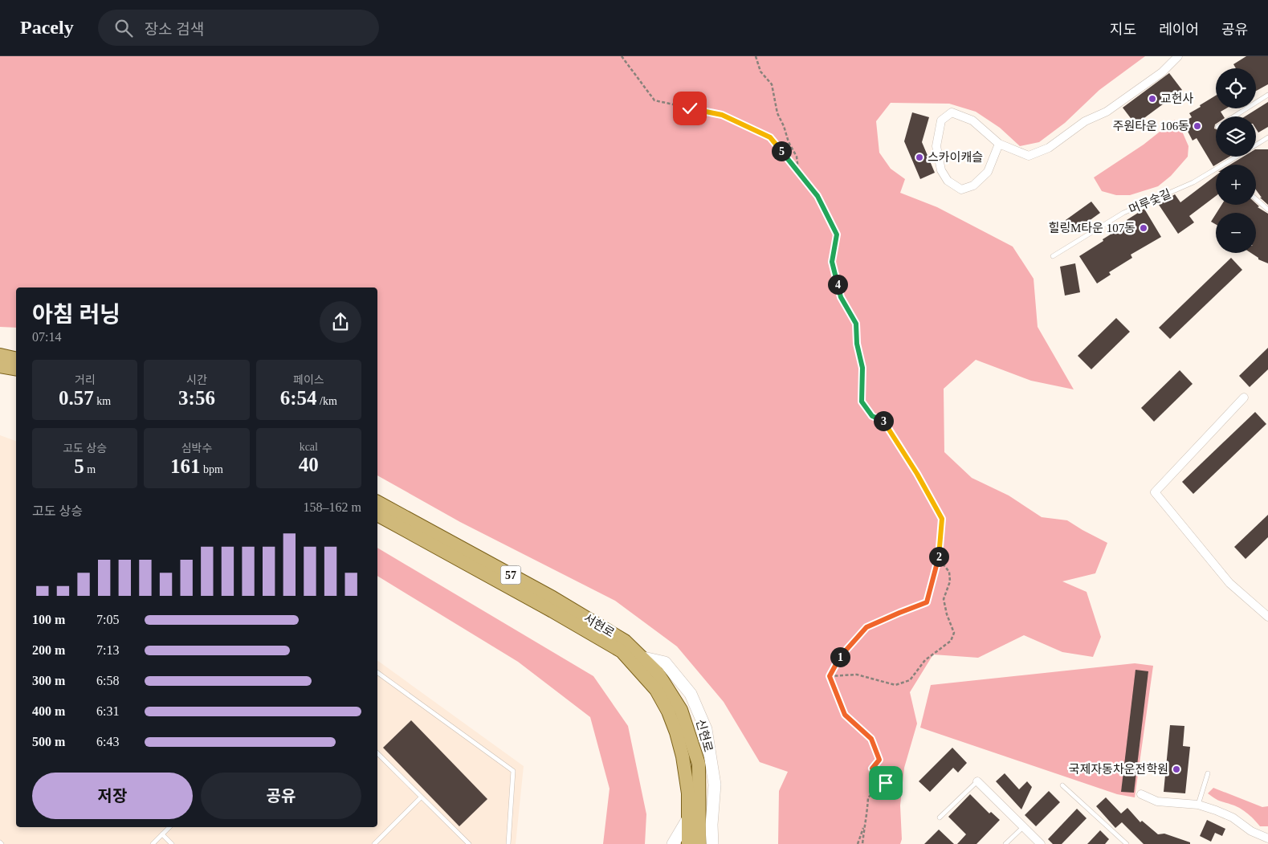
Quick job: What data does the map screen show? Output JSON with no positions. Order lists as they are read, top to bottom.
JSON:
{
  "streets": {
    "main road": ["57", "서현로", "신현로"],
    "lane": ["머루숯길"]
  },
  "crossings": [
    ["서현로", "신현로"]
  ],
  "places": [
    "교헌사",
    "주원타운 106동",
    "스카이캐슬",
    "힐링M타운 107동",
    "국제자동차운전학원"
  ],
  "page": {
    "header": "Pacely",
    "search": "장소 검색",
    "nav": ["지도", "레이어", "공유"],
    "map_buttons": ["+", "−"],
    "pins": [
      "5",
      "4",
      "3",
      "2",
      "1"
    ],
    "heading": ["아침 러닝", "07:14"],
    "stats": [
      ["거리", "0.57 km"],
      ["시간", "3:56"],
      ["페이스", "6:54 /km"],
      ["고도 상승", "5 m"],
      ["심박수", "161 bpm"],
      ["kcal", "40"]
    ],
    "chart": ["고도 상승", "158–162 m"],
    "list": [
      {
        "name": "100 m",
        "note": "7:05"
      },
      {
        "name": "200 m",
        "note": "7:13"
      },
      {
        "name": "300 m",
        "note": "6:58"
      },
      {
        "name": "400 m",
        "note": "6:31"
      },
      {
        "name": "500 m",
        "note": "6:43"
      }
    ],
    "buttons": ["저장", "공유"]
  }
}
